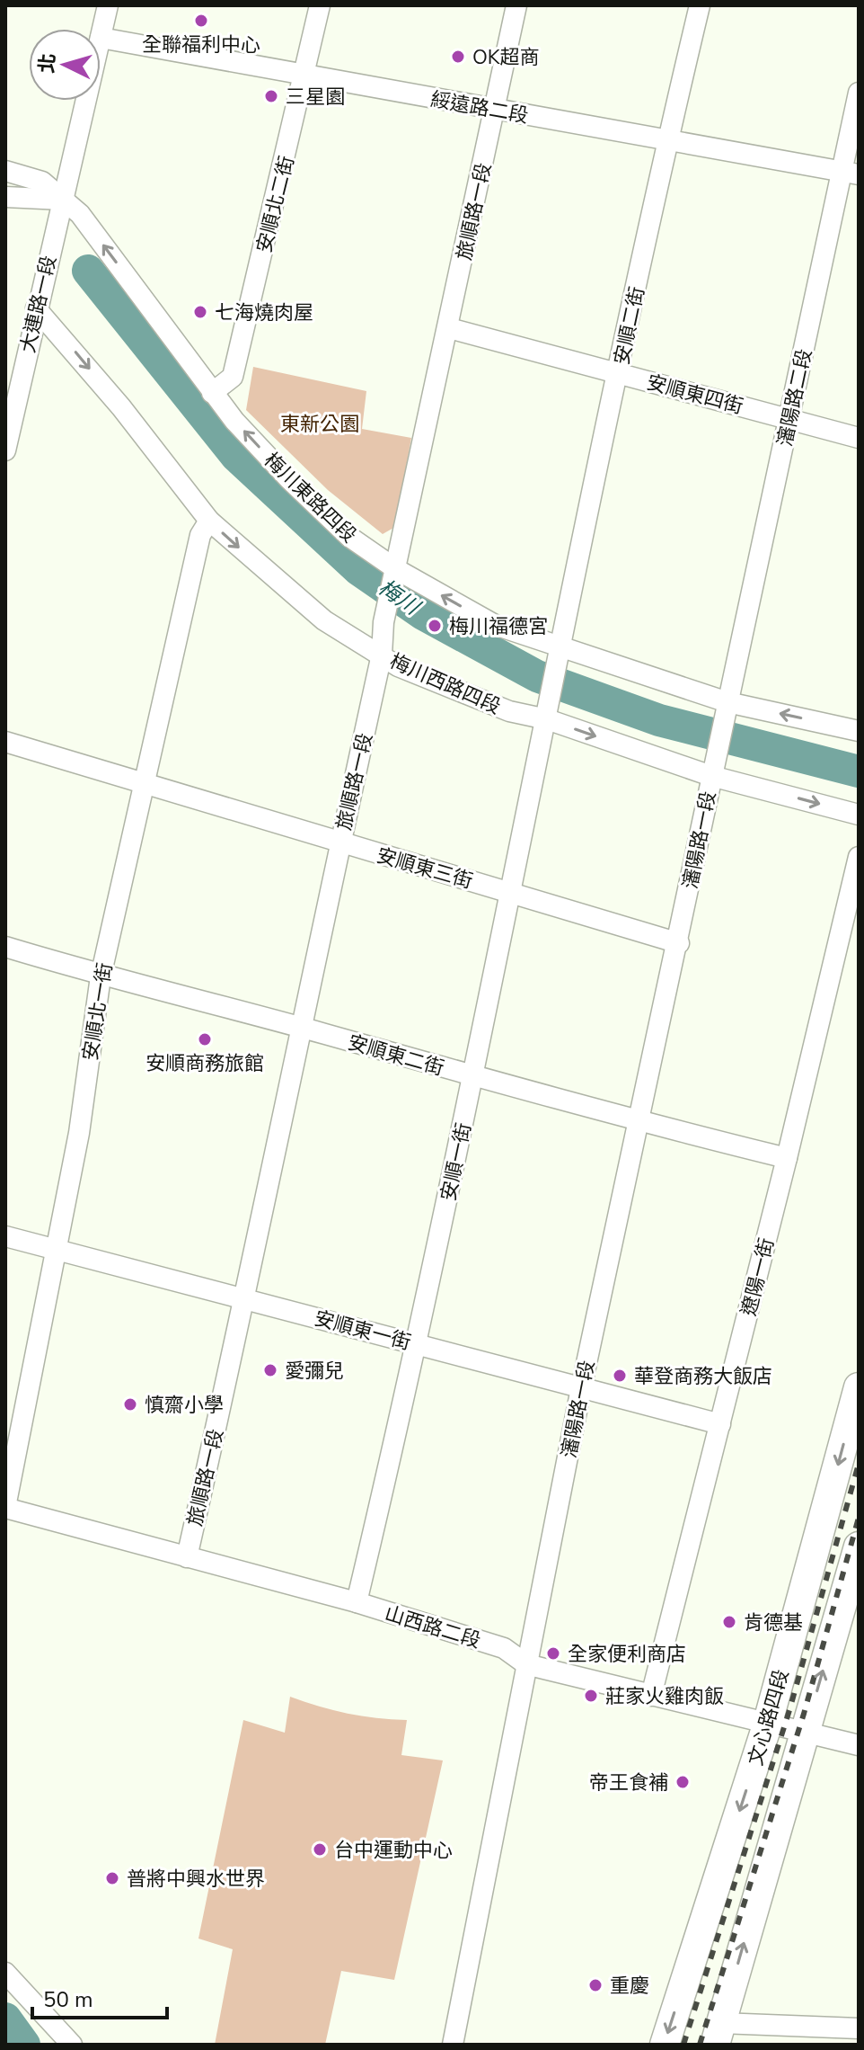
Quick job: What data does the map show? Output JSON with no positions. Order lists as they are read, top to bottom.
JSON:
{
  "streets": {
    "main road": ["文心路四段"],
    "street": [
      "綏遠路二段",
      "安順北二街",
      "旅順路一段",
      "大連路一段",
      "安順二街",
      "安順東四街",
      "瀋陽路二段",
      "梅川東路四段",
      "梅川西路四段",
      "瀋陽路一段",
      "安順東三街",
      "安順北一街",
      "安順東二街",
      "安順一街",
      "遼陽一街",
      "安順東一街",
      "山西路二段"
    ]
  },
  "crossings": [
    ["綏遠路二段", "安順北二街"],
    ["綏遠路二段", "旅順路一段"],
    ["綏遠路二段", "大連路一段"],
    ["綏遠路二段", "安順二街"],
    ["綏遠路二段", "瀋陽路二段"],
    ["安順北二街", "梅川東路四段"],
    ["旅順路一段", "安順東四街"],
    ["旅順路一段", "梅川東路四段"],
    ["旅順路一段", "梅川西路四段"],
    ["旅順路一段", "安順東三街"],
    ["旅順路一段", "安順東二街"],
    ["旅順路一段", "安順東一街"],
    ["旅順路一段", "山西路二段"],
    ["大連路一段", "梅川東路四段"],
    ["大連路一段", "梅川西路四段"],
    ["安順二街", "安順東四街"],
    ["安順二街", "梅川東路四段"],
    ["安順二街", "梅川西路四段"],
    ["安順二街", "安順一街"],
    ["安順東四街", "瀋陽路二段"],
    ["瀋陽路二段", "梅川東路四段"],
    ["瀋陽路二段", "梅川西路四段"],
    ["瀋陽路二段", "瀋陽路一段"],
    ["梅川西路四段", "瀋陽路一段"],
    ["梅川西路四段", "安順北一街"],
    ["梅川西路四段", "安順一街"],
    ["瀋陽路一段", "安順東三街"],
    ["瀋陽路一段", "安順東二街"],
    ["瀋陽路一段", "安順東一街"],
    ["瀋陽路一段", "山西路二段"],
    ["安順東三街", "安順北一街"],
    ["安順東三街", "安順一街"],
    ["安順北一街", "安順東二街"],
    ["安順北一街", "安順東一街"],
    ["安順北一街", "山西路二段"],
    ["安順東二街", "安順一街"],
    ["安順東二街", "遼陽一街"],
    ["安順一街", "安順東一街"],
    ["安順一街", "山西路二段"],
    ["遼陽一街", "安順東一街"],
    ["遼陽一街", "山西路二段"],
    ["山西路二段", "文心路四段"]
  ],
  "one_way": ["梅川東路四段", "梅川西路四段"],
  "water": ["梅川"],
  "parks": ["東新公園"],
  "places": [
    "全聯福利中心",
    "OK超商",
    "三星園",
    "七海燒肉屋",
    "梅川福德宮",
    "安順商務旅館",
    "愛彌兒",
    "華登商務大飯店",
    "慎齋小學",
    "肯德基",
    "全家便利商店",
    "莊家火雞肉飯",
    "帝王食補",
    "台中運動中心",
    "普將中興水世界",
    "重慶"
  ],
  "scale_bar": "50 m",
  "north": "left"
}
